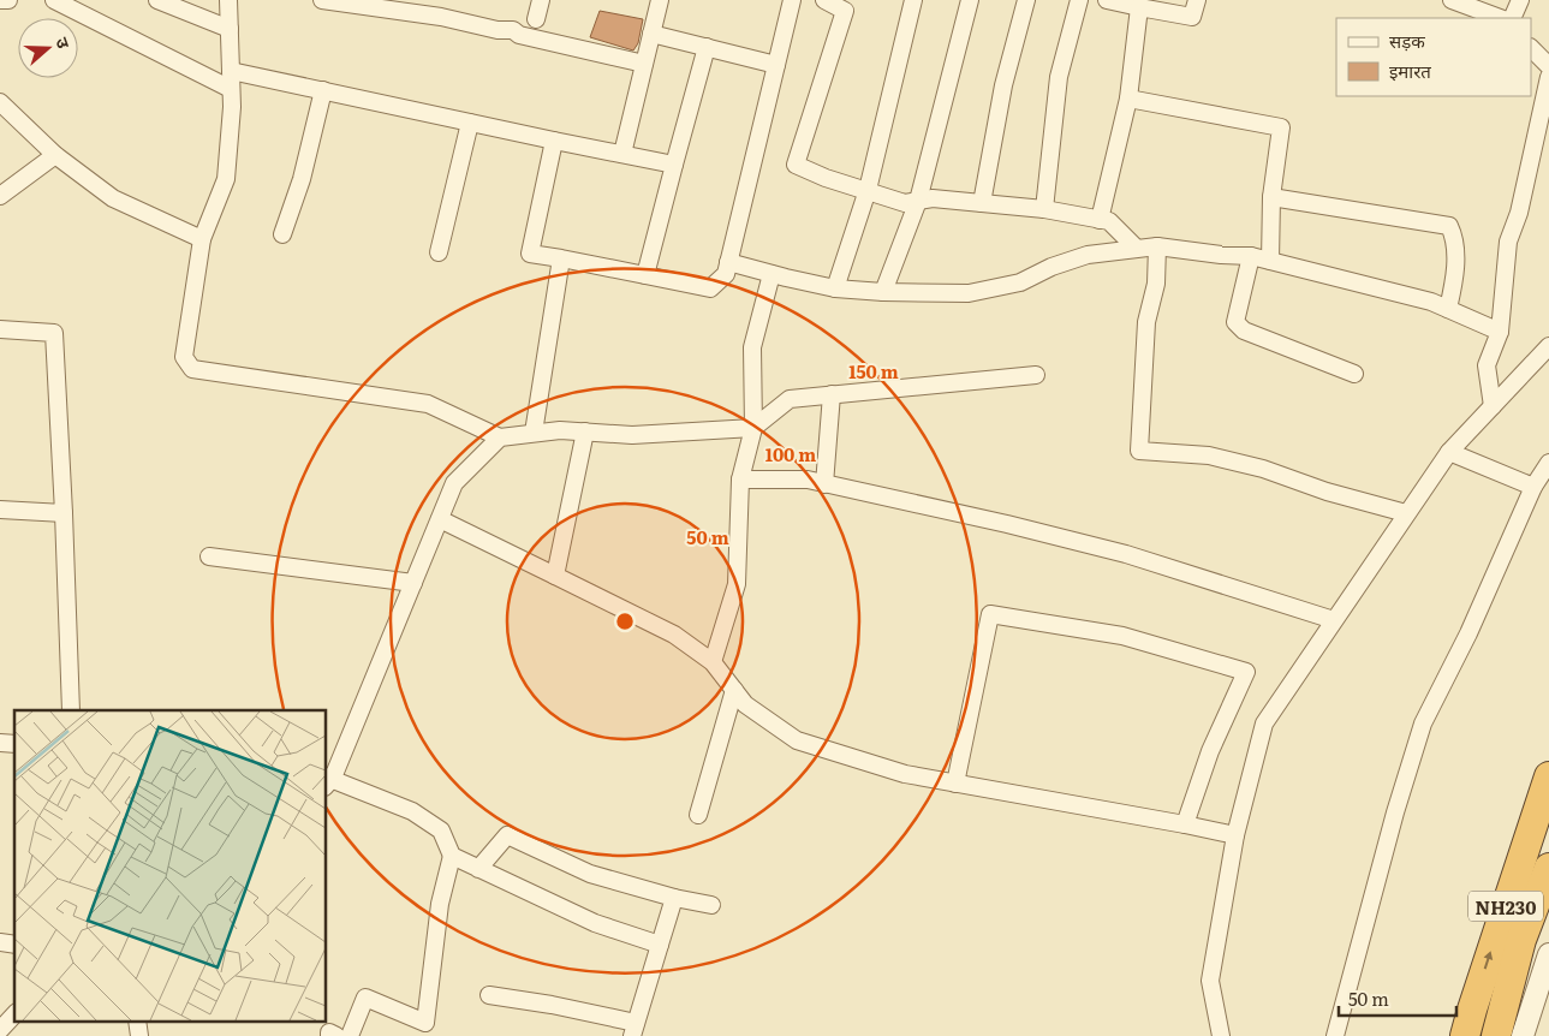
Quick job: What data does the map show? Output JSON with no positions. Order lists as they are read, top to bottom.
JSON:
{
  "streets": {
    "highway": ["NH230"]
  },
  "legend": ["सड़क", "इमारत"],
  "scale_bar": "50 m",
  "north": "right",
  "rings": ["150 m", "100 m", "50 m"]
}
